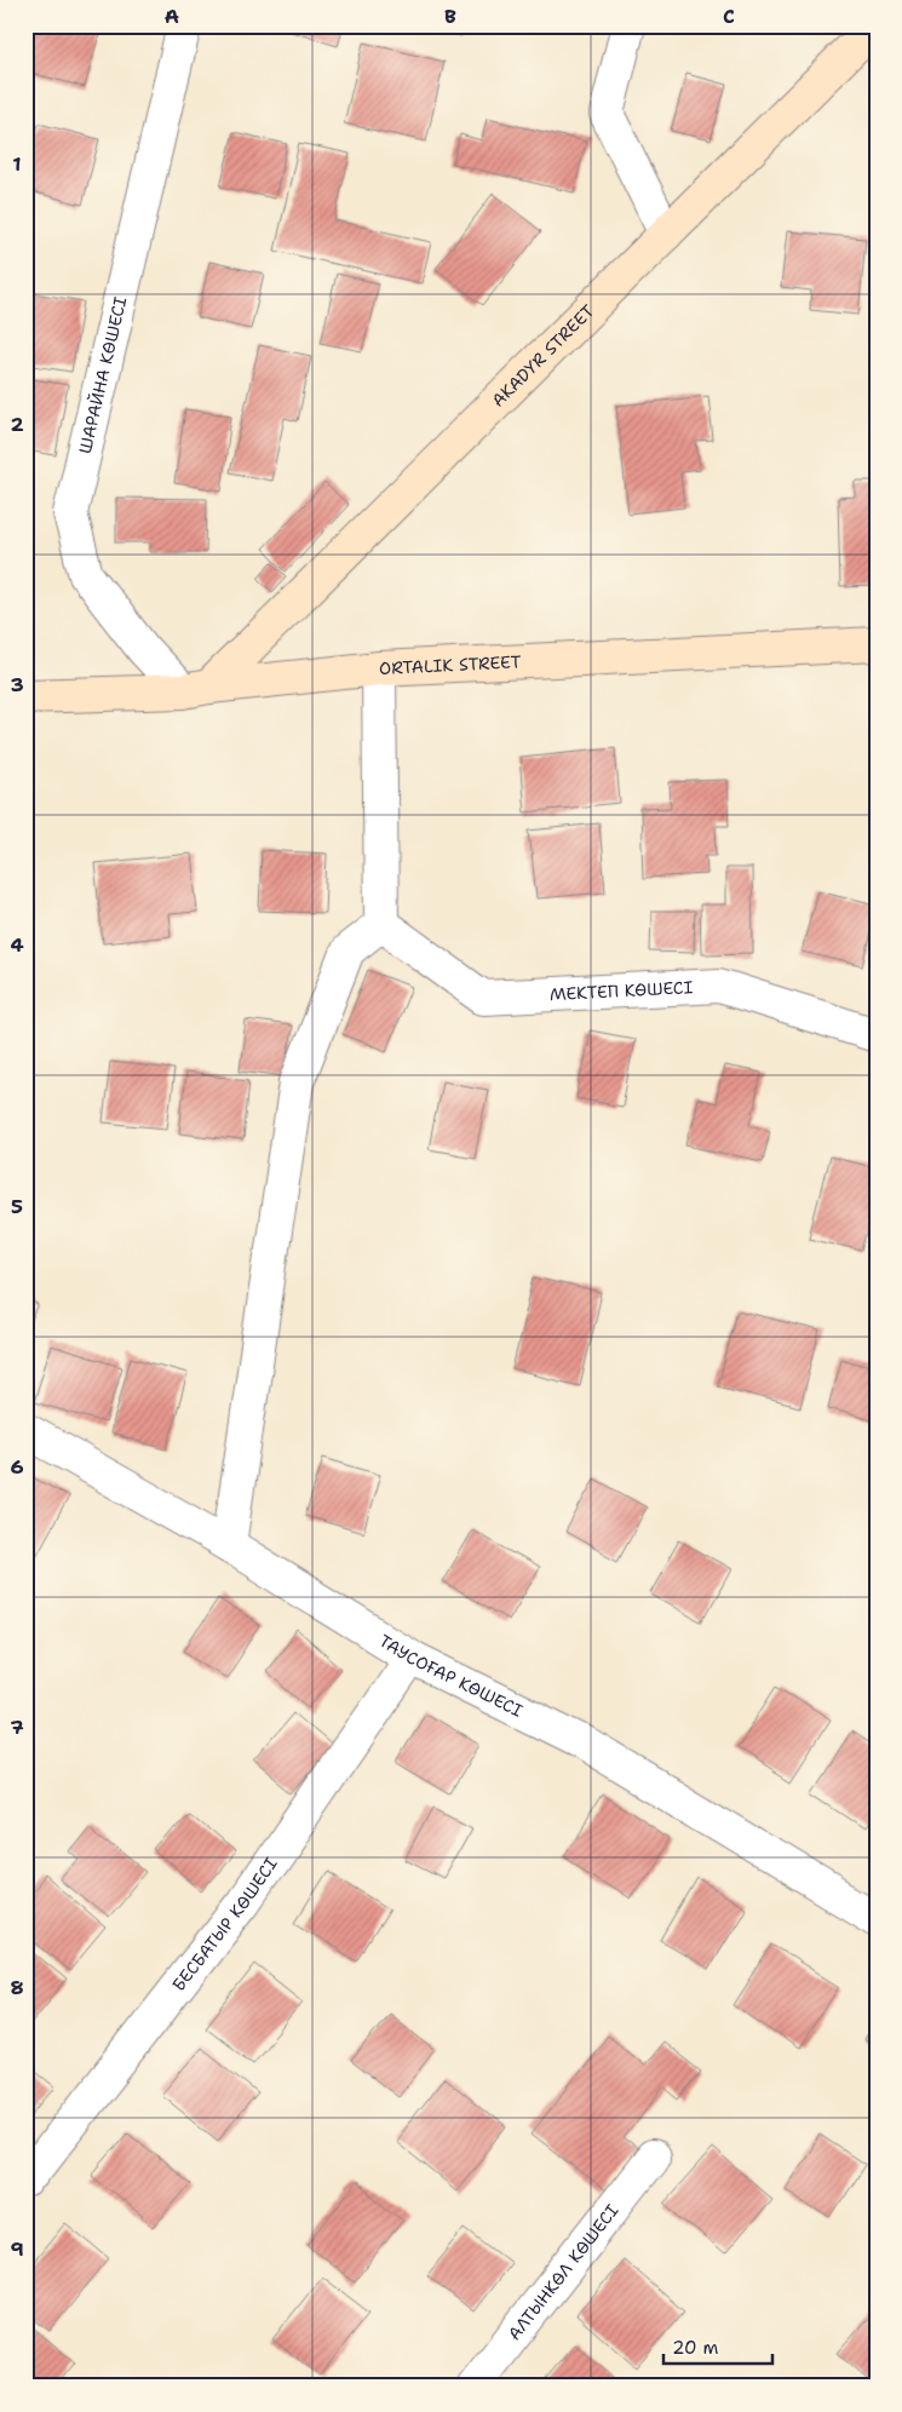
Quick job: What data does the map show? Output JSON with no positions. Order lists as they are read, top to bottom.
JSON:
{
  "streets": {
    "street": [
      "AKADYR STREET",
      "ШАРАЙНА КӨШЕСІ",
      "ORTALIK STREET",
      "МЕКТЕП КӨШЕСІ",
      "ТАУCОҒАР КӨШЕСІ",
      "БЕСБАТЫР КӨШЕСІ",
      "АЛТЫНКӨЛ КӨШЕСІ"
    ]
  },
  "crossings": [
    ["AKADYR STREET", "ШАРАЙНА КӨШЕСІ"],
    ["AKADYR STREET", "ORTALIK STREET"],
    ["ШАРАЙНА КӨШЕСІ", "ORTALIK STREET"],
    ["ТАУCОҒАР КӨШЕСІ", "БЕСБАТЫР КӨШЕСІ"]
  ],
  "scale_bar": "20 m",
  "grid": {
    "columns": ["A", "B", "C"],
    "rows": [
      "1",
      "2",
      "3",
      "4",
      "5",
      "6",
      "7",
      "8",
      "9"
    ]
  }
}
